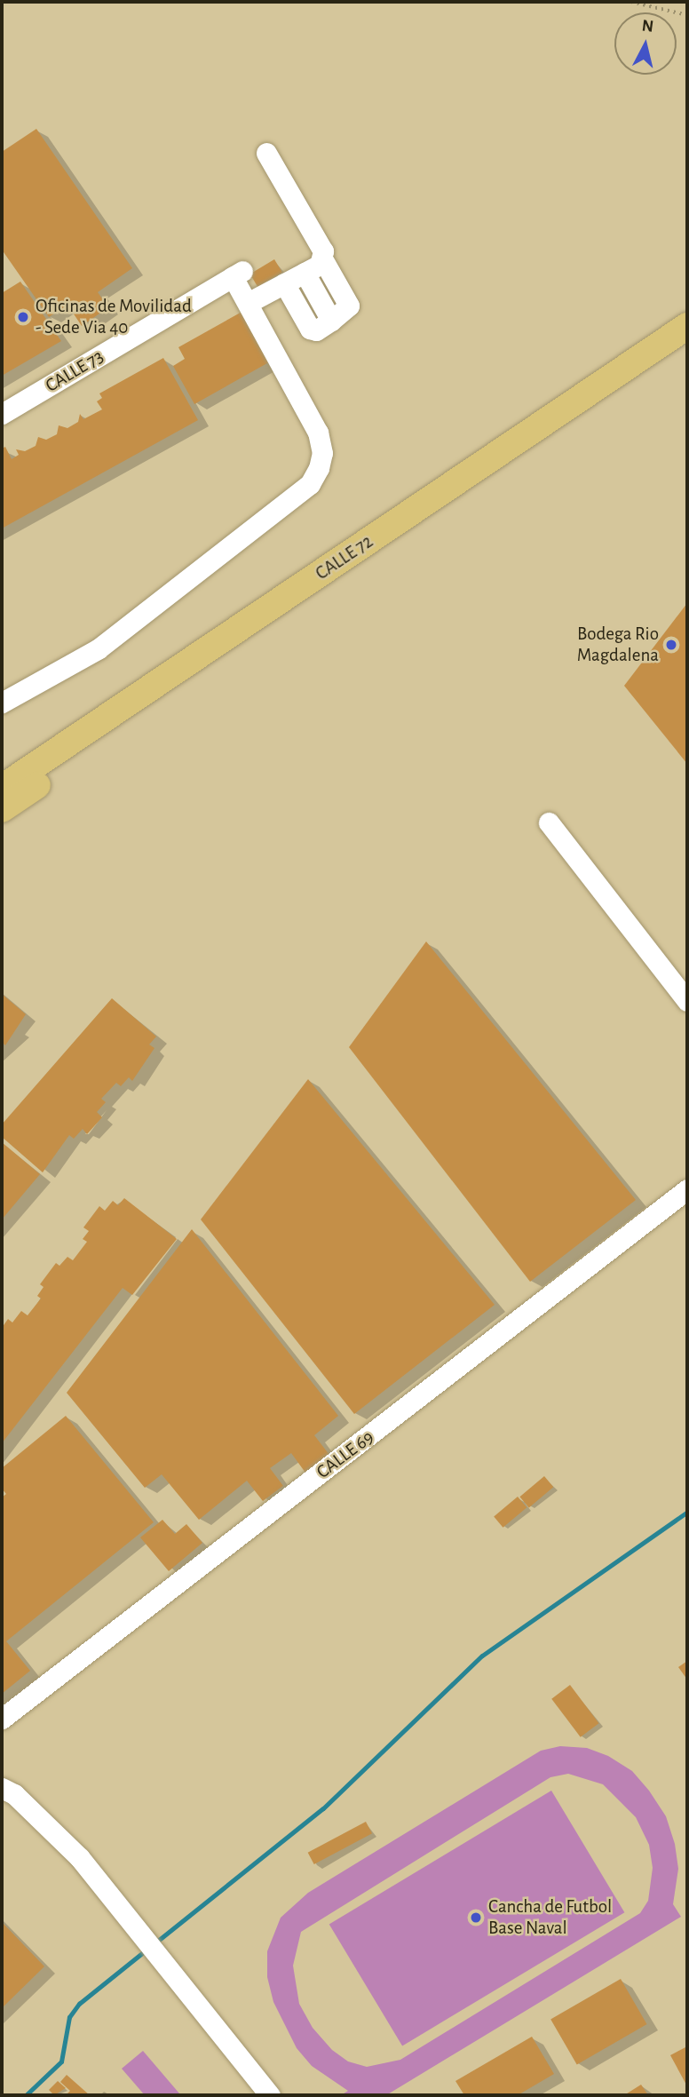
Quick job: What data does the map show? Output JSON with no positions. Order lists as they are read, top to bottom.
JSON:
{
  "streets": {
    "main road": ["CALLE 72"],
    "street": ["CALLE 73", "CALLE 69"]
  },
  "places": ["Oficinas de Movilidad - Sede Via 40", "Bodega Rio Magdalena", "Cancha de Futbol Base Naval"],
  "north": "top"
}
